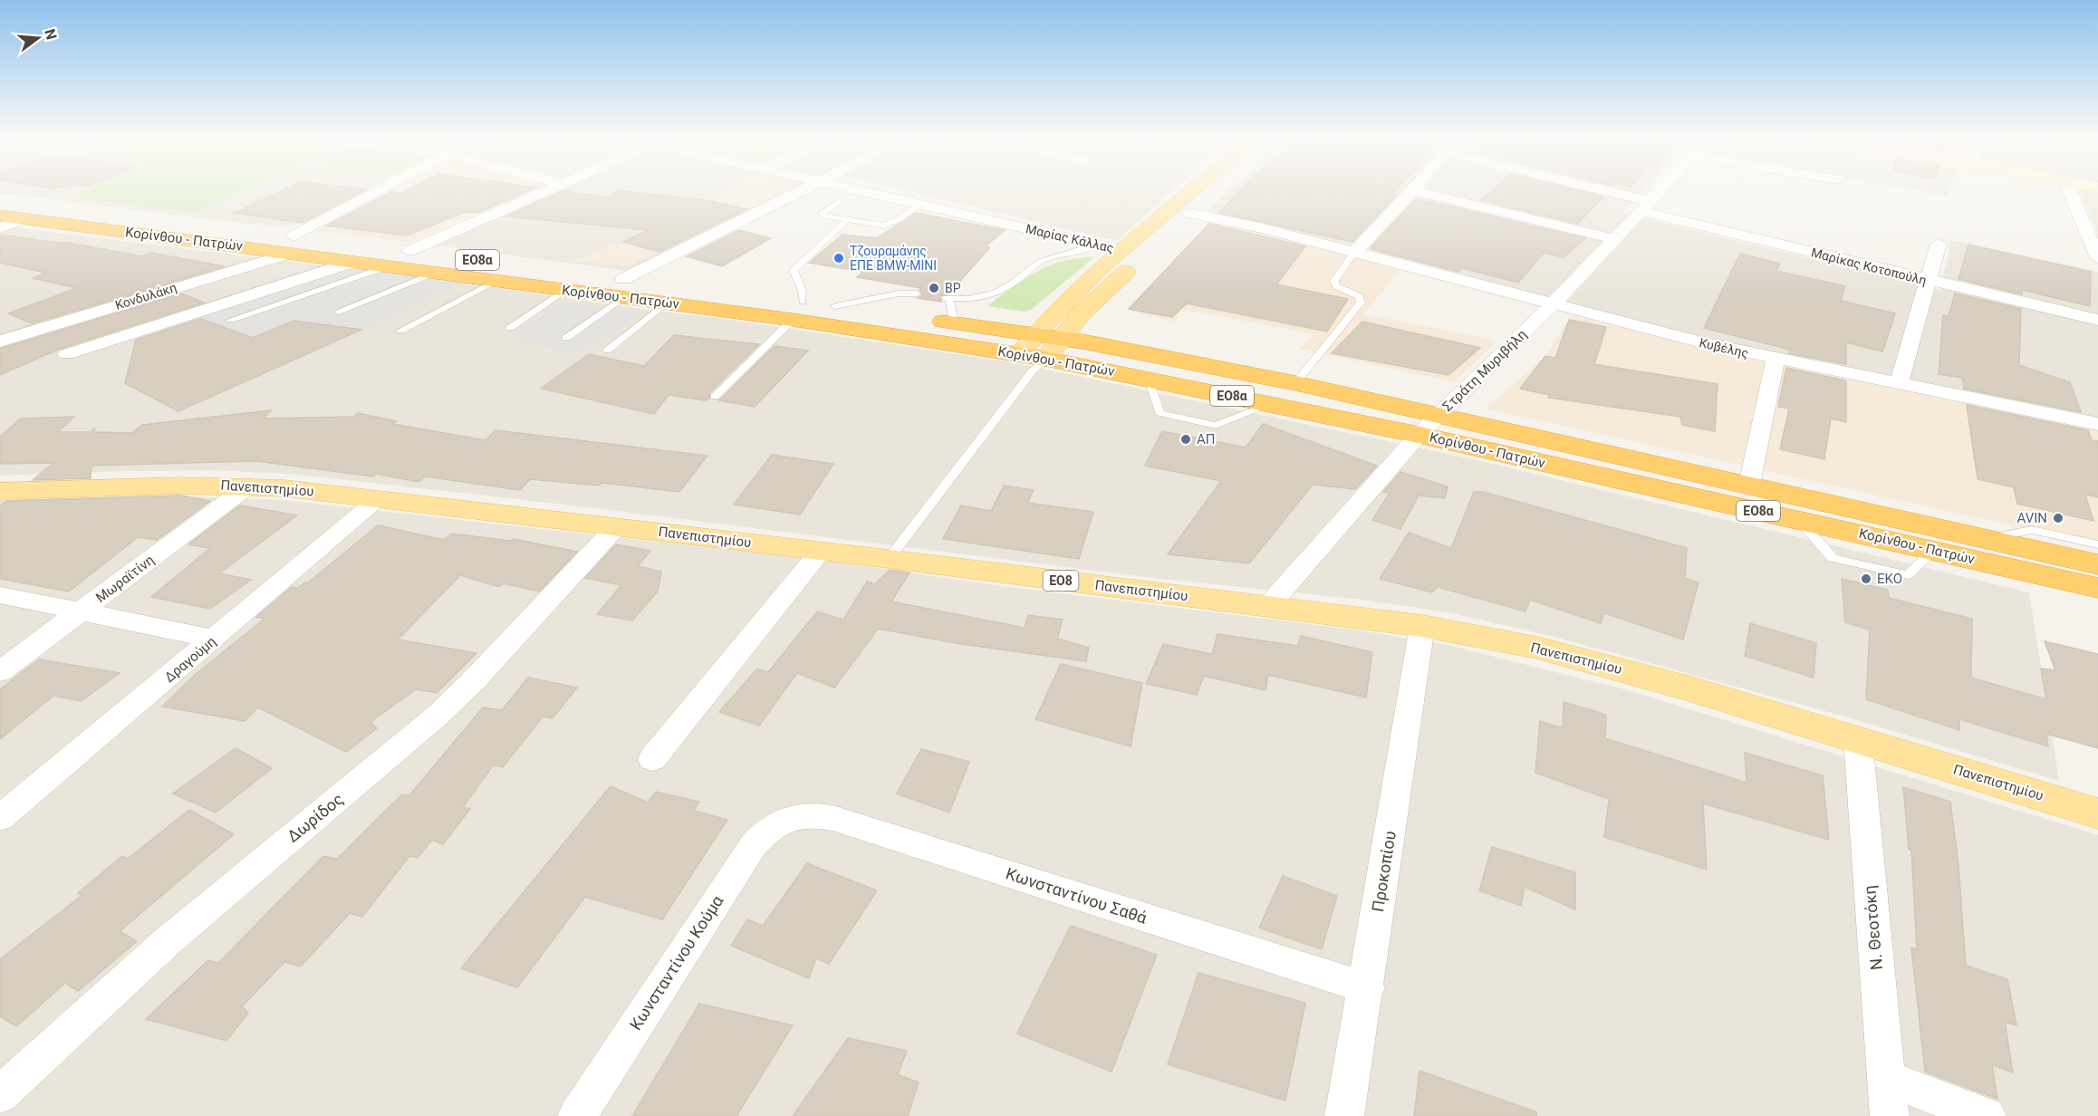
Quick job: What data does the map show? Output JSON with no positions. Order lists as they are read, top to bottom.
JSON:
{
  "streets": {
    "highway": ["Κορίνθου - Πατρών", "ΕΟ8α"],
    "main road": ["Πανεπιστημίου", "ΕΟ8"],
    "street": [
      "Μαρίας Κάλλας",
      "Μαρίκας Κοτοπούλη",
      "Κονδυλάκη",
      "Κυβέλης",
      "Στράτη Μυριβήλη",
      "Μωραϊτίνη",
      "Δραγούμη",
      "Δωρίδος",
      "Προκοπίου",
      "Κωνσταντίνου Σαθά",
      "Ν. Θεοτόκη",
      "Κωνσταντίνου Κούμα"
    ]
  },
  "crossings": [
    ["Κορίνθου - Πατρών", "Κονδυλάκη"],
    ["Κορίνθου - Πατρών", "Στράτη Μυριβήλη"],
    ["Μαρίκας Κοτοπούλη", "Στράτη Μυριβήλη"],
    ["Κυβέλης", "Στράτη Μυριβήλη"],
    ["Στράτη Μυριβήλη", "Πανεπιστημίου"],
    ["Πανεπιστημίου", "Μωραϊτίνη"],
    ["Πανεπιστημίου", "Δραγούμη"],
    ["Πανεπιστημίου", "Δωρίδος"],
    ["Πανεπιστημίου", "Προκοπίου"],
    ["Πανεπιστημίου", "Ν. Θεοτόκη"],
    ["Προκοπίου", "Κωνσταντίνου Σαθά"],
    ["Κωνσταντίνου Σαθά", "Κωνσταντίνου Κούμα"]
  ],
  "places": [
    "Τζουραμάνης ΕΠΕ BMW-MINI",
    "BP",
    "ΑΠ",
    "AVIN",
    "EKO"
  ],
  "north": "right"
}
